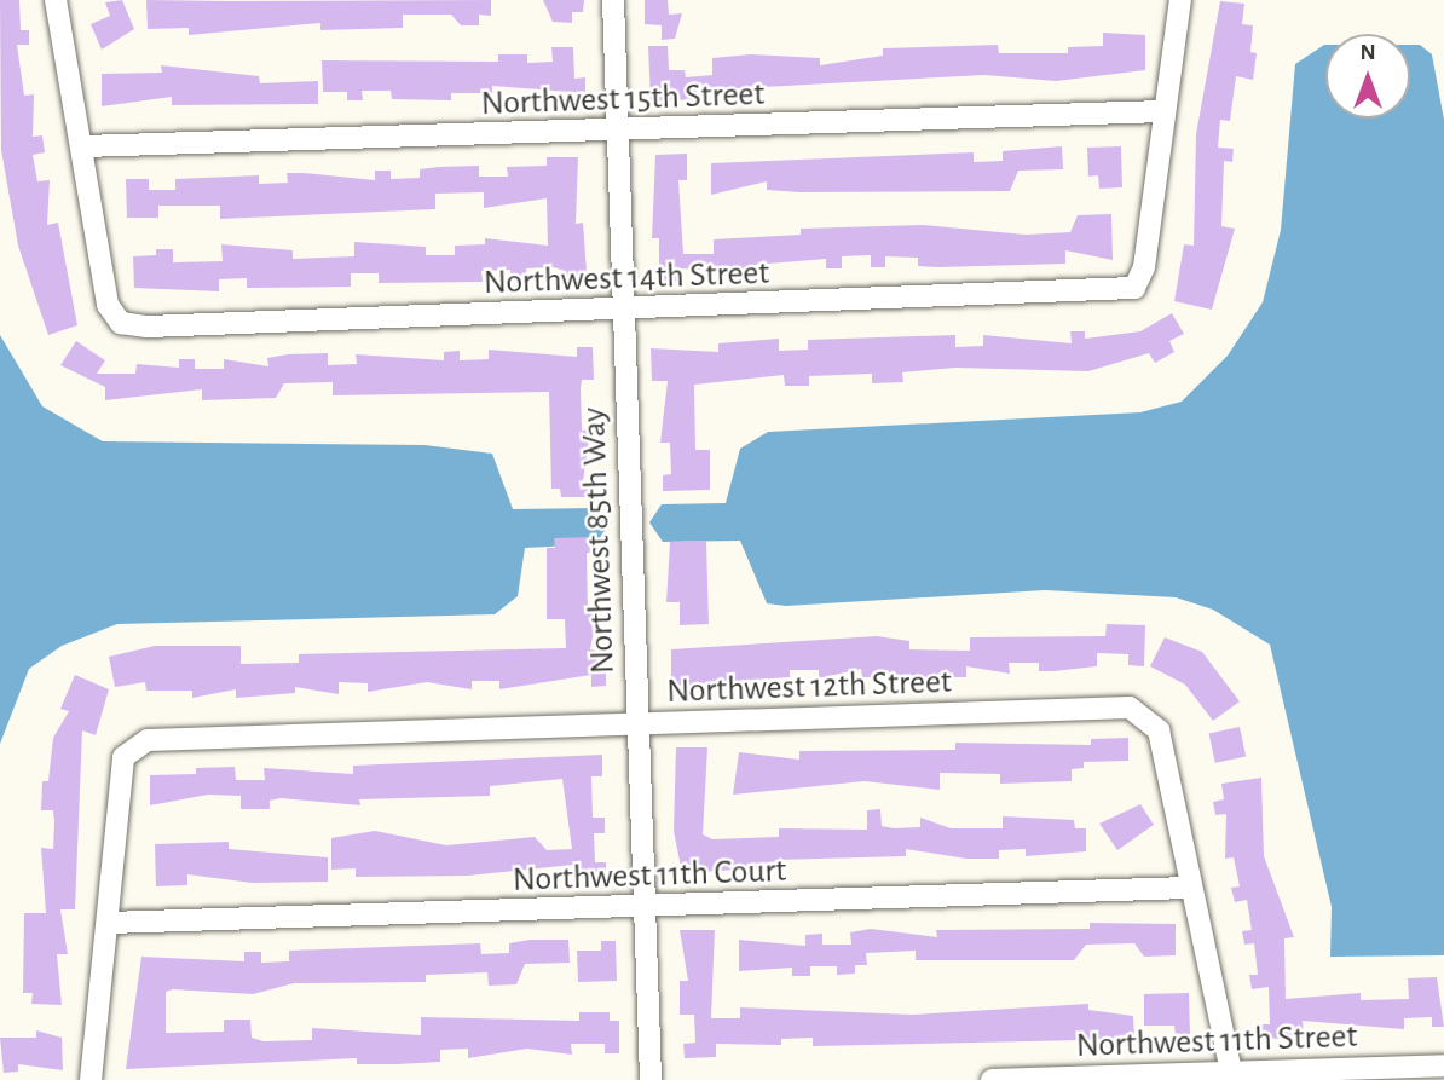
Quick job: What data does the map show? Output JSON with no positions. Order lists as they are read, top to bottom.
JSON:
{
  "streets": {
    "street": [
      "Northwest 15th Street",
      "Northwest 14th Street",
      "Northwest 85th Way",
      "Northwest 12th Street",
      "Northwest 11th Court",
      "Northwest 11th Street"
    ]
  },
  "crossings": [
    ["Northwest 15th Street", "Northwest 14th Street"],
    ["Northwest 15th Street", "Northwest 85th Way"],
    ["Northwest 14th Street", "Northwest 85th Way"],
    ["Northwest 85th Way", "Northwest 12th Street"],
    ["Northwest 85th Way", "Northwest 11th Court"],
    ["Northwest 12th Street", "Northwest 11th Court"]
  ],
  "north": "top"
}
